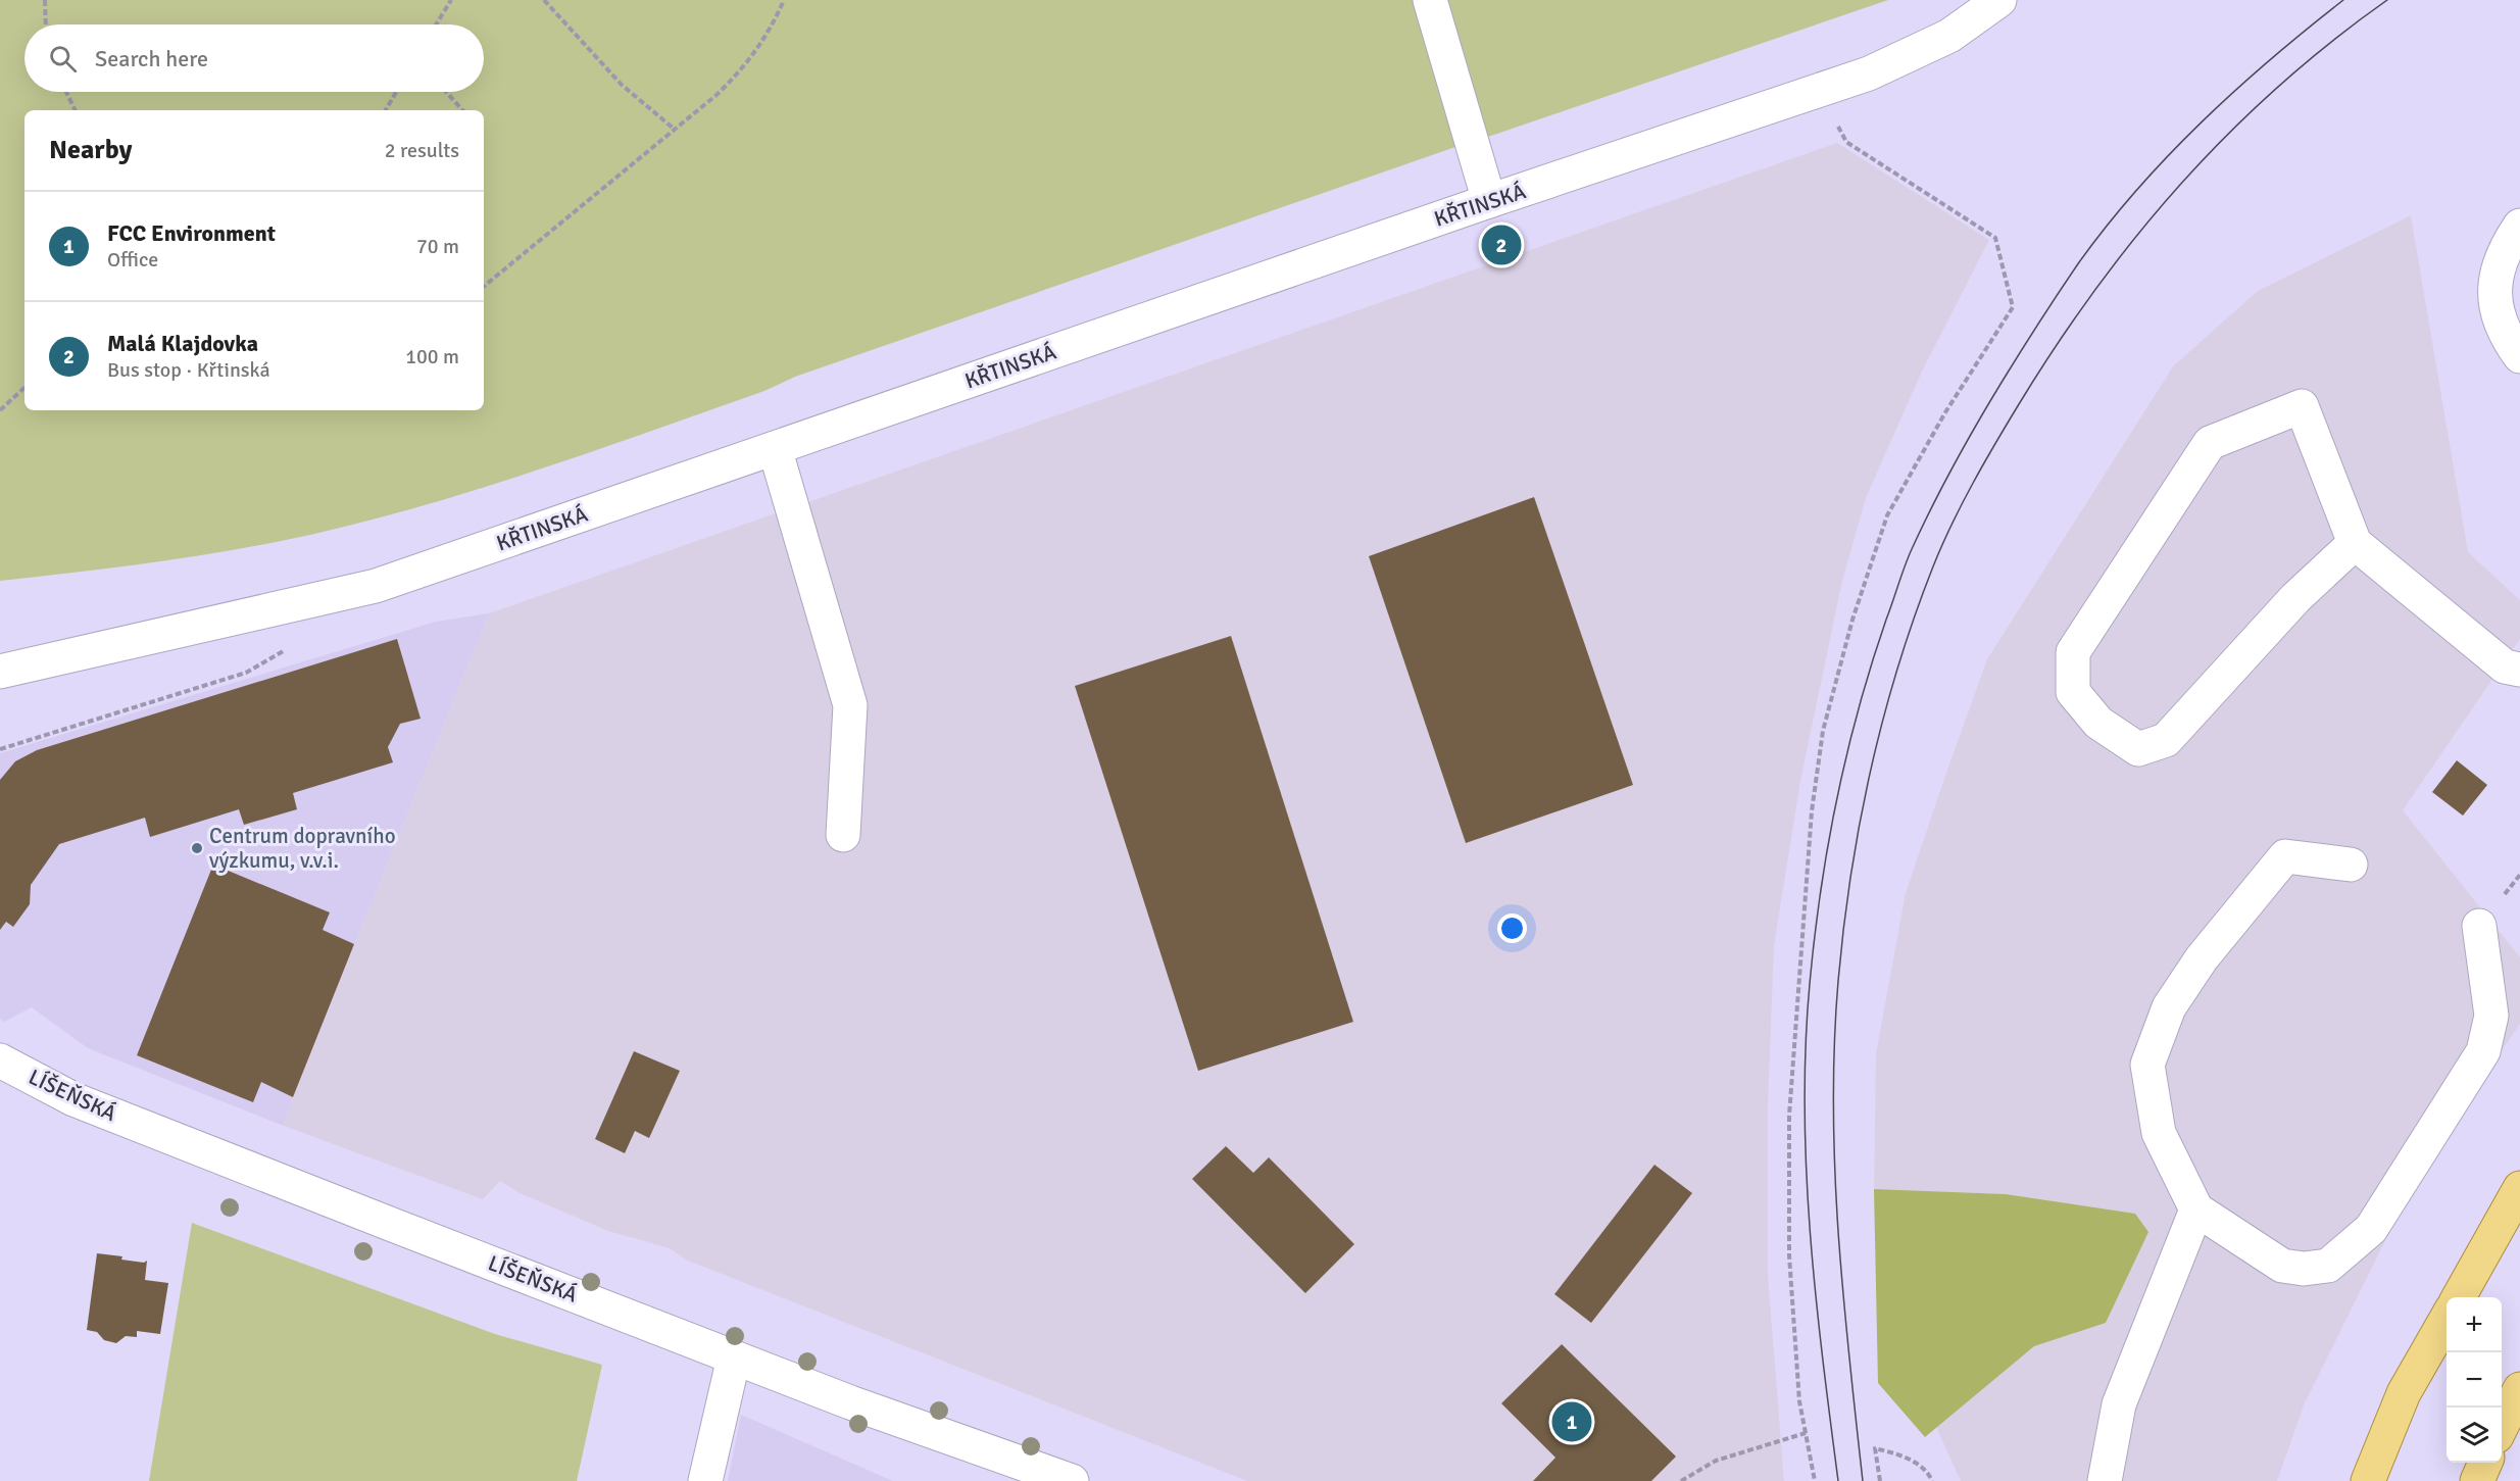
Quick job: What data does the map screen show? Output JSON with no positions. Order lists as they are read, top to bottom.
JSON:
{
  "streets": {
    "street": ["KŘTINSKÁ", "LÍŠEŇSKÁ"]
  },
  "places": ["Centrum dopravního výzkumu, v.v.i."],
  "page": {
    "search": "Search here",
    "heading": ["Nearby", "2 results"],
    "list": [
      {
        "mark": "1",
        "name": "FCC Environment",
        "note": "Office",
        "value": "70 m"
      },
      {
        "mark": "2",
        "name": "Malá Klajdovka",
        "note": "Bus stop · Křtinská",
        "value": "100 m"
      }
    ],
    "pins": ["2", "1"],
    "map_buttons": ["+", "−"]
  }
}
